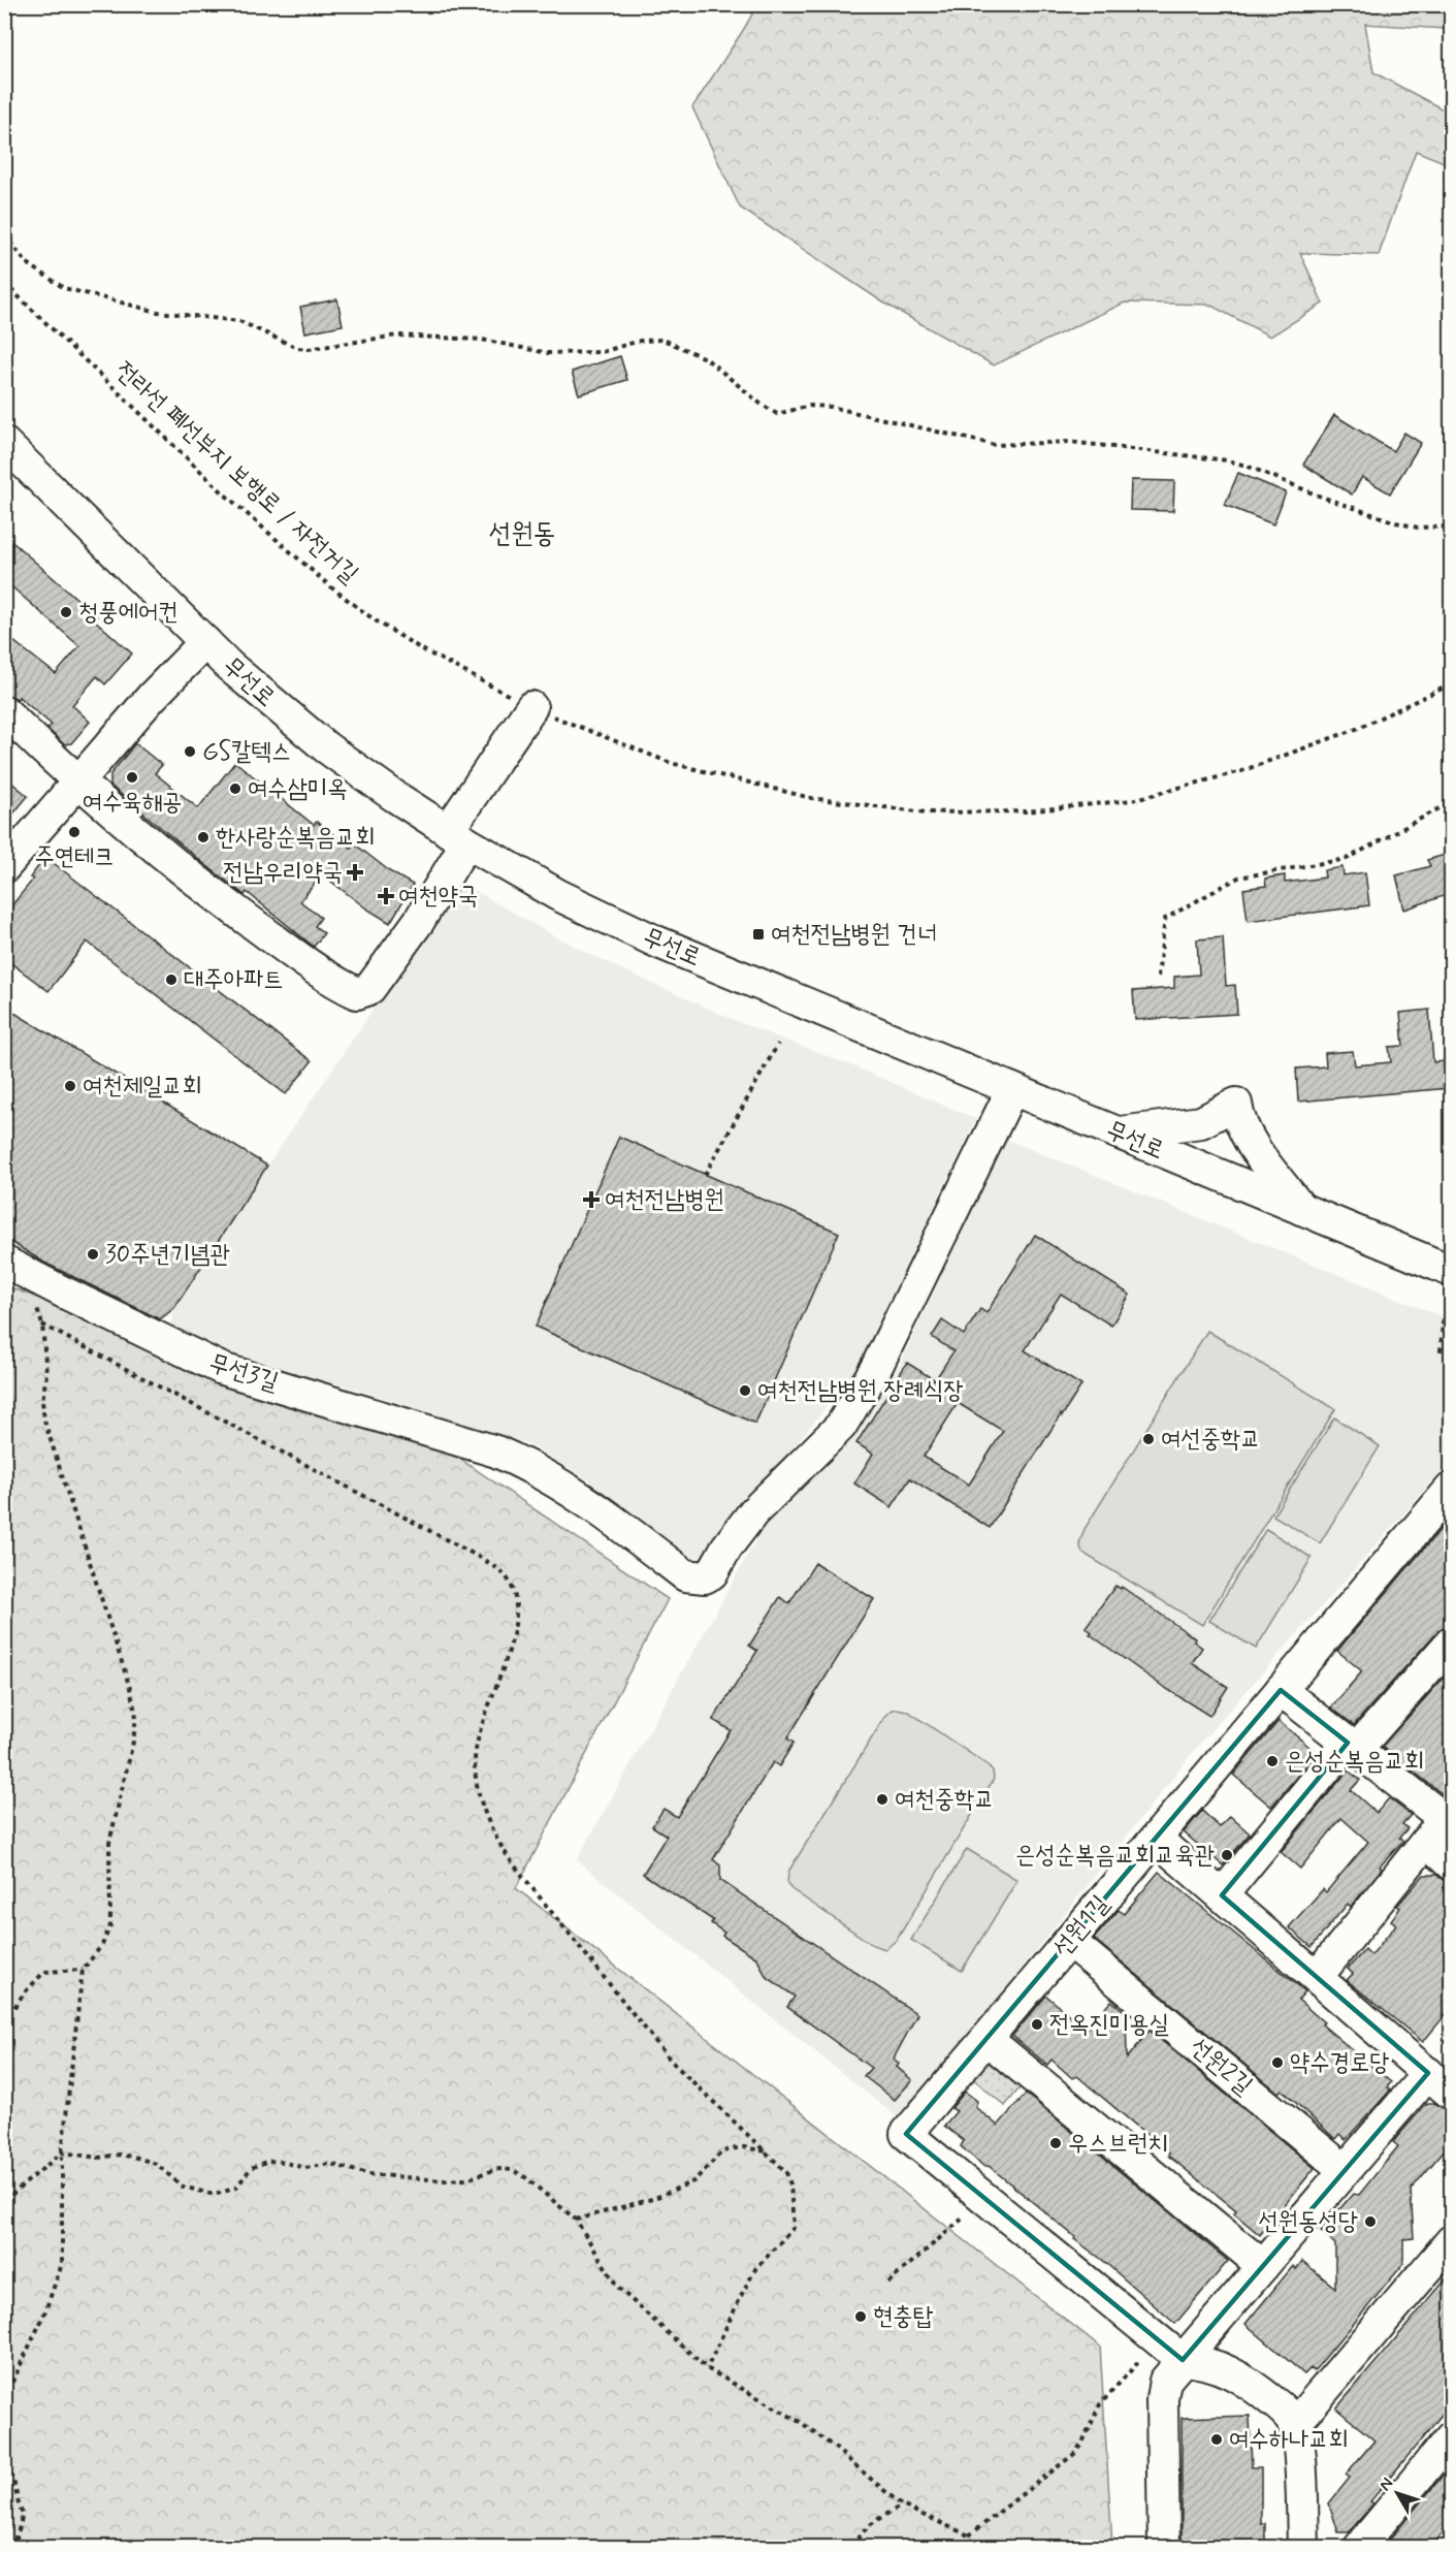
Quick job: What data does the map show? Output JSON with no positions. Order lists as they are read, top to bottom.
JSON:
{
  "streets": {
    "street": [
      "무선로",
      "무선3길",
      "선원1길",
      "선원2길"
    ],
    "path": ["전라선 폐선부지 보행로 / 자전거길"]
  },
  "crossings": [
    ["무선로", "무선3길"],
    ["선원1길", "선원2길"]
  ],
  "districts": ["선원동"],
  "places": {
    "other": [
      "청풍에어컨",
      "GS칼텍스",
      "여수육해공",
      "여수삼미옥",
      "주연테크",
      "한사랑순복음교회",
      "대주아파트",
      "여천제일교회",
      "30주년기념관",
      "여천전남병원 장례식장",
      "여선중학교",
      "은성순복음교회",
      "여천중학교",
      "은성순복음교회교육관",
      "전옥진미용실",
      "약수경로당",
      "우스브런치",
      "선원동성당",
      "현충탑",
      "여수하나교회"
    ],
    "health": ["전남우리약국", "여천약국", "여천전남병원"],
    "transit": ["여천전남병원 건너"]
  },
  "north": "top left"
}
